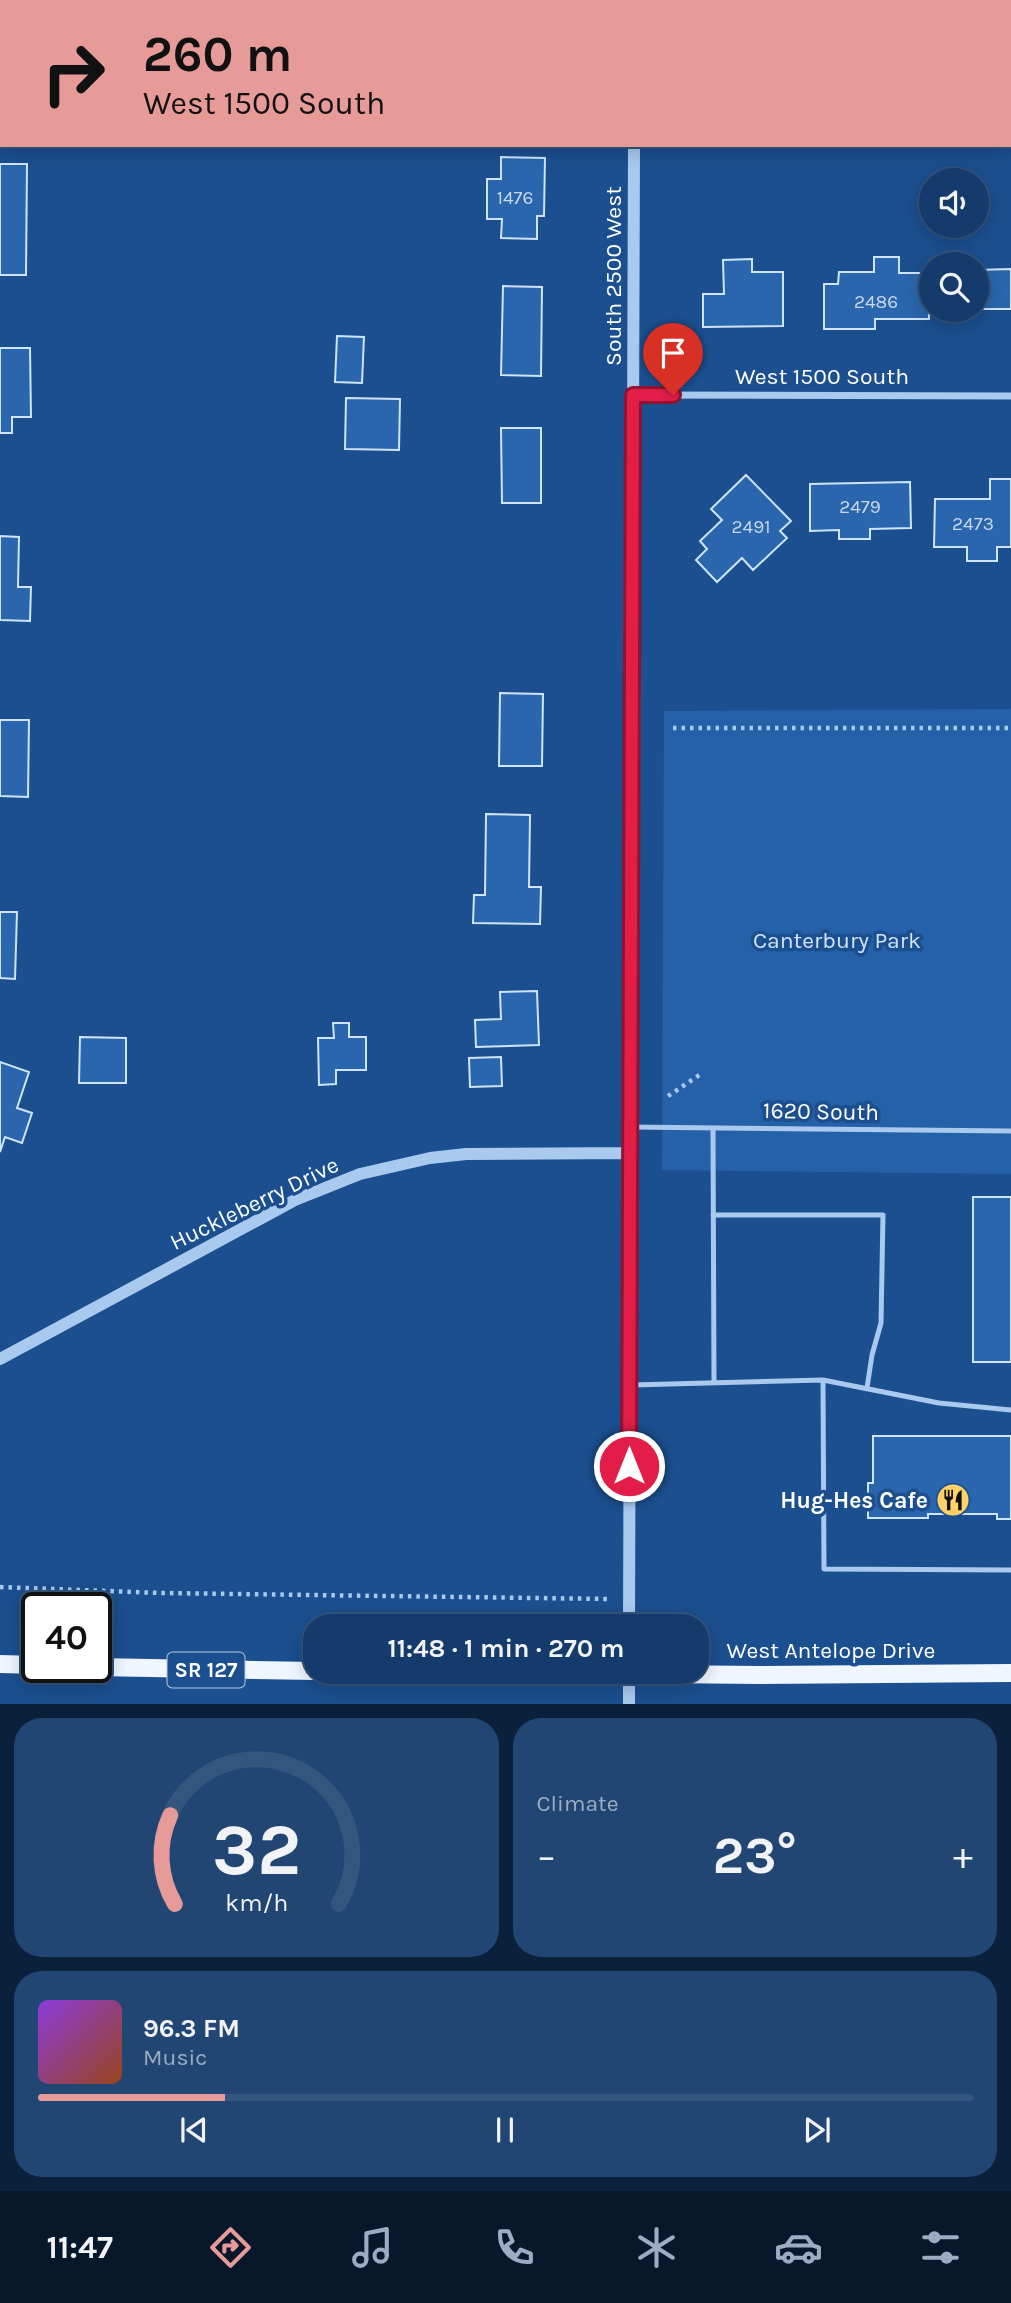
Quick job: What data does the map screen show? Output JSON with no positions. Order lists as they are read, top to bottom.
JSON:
{
  "streets": {
    "main road": ["West Antelope Drive", "SR 127"],
    "street": ["South 2500 West", "West 1500 South", "Huckleberry Drive"],
    "lane": ["1620 South"]
  },
  "crossings": [
    ["South 2500 West", "West 1500 South"],
    ["South 2500 West", "1620 South"],
    ["South 2500 West", "Huckleberry Drive"]
  ],
  "parks": ["Canterbury Park"],
  "places": {
    "restaurant": ["Hug-Hes Cafe"]
  },
  "house_numbers": [
    "1476",
    "2486",
    "2479",
    "2473",
    "2491"
  ],
  "page": {
    "turn": ["260 m", "West 1500 South"],
    "limit": "40",
    "trip": "11:48 · 1 min · 270 m",
    "tile": "Climate",
    "heat": ["−", "23°", "+"],
    "song": ["96.3 FM", "Music"],
    "tabs": "11:47",
    "gauge": ["32", "km/h"]
  }
}
